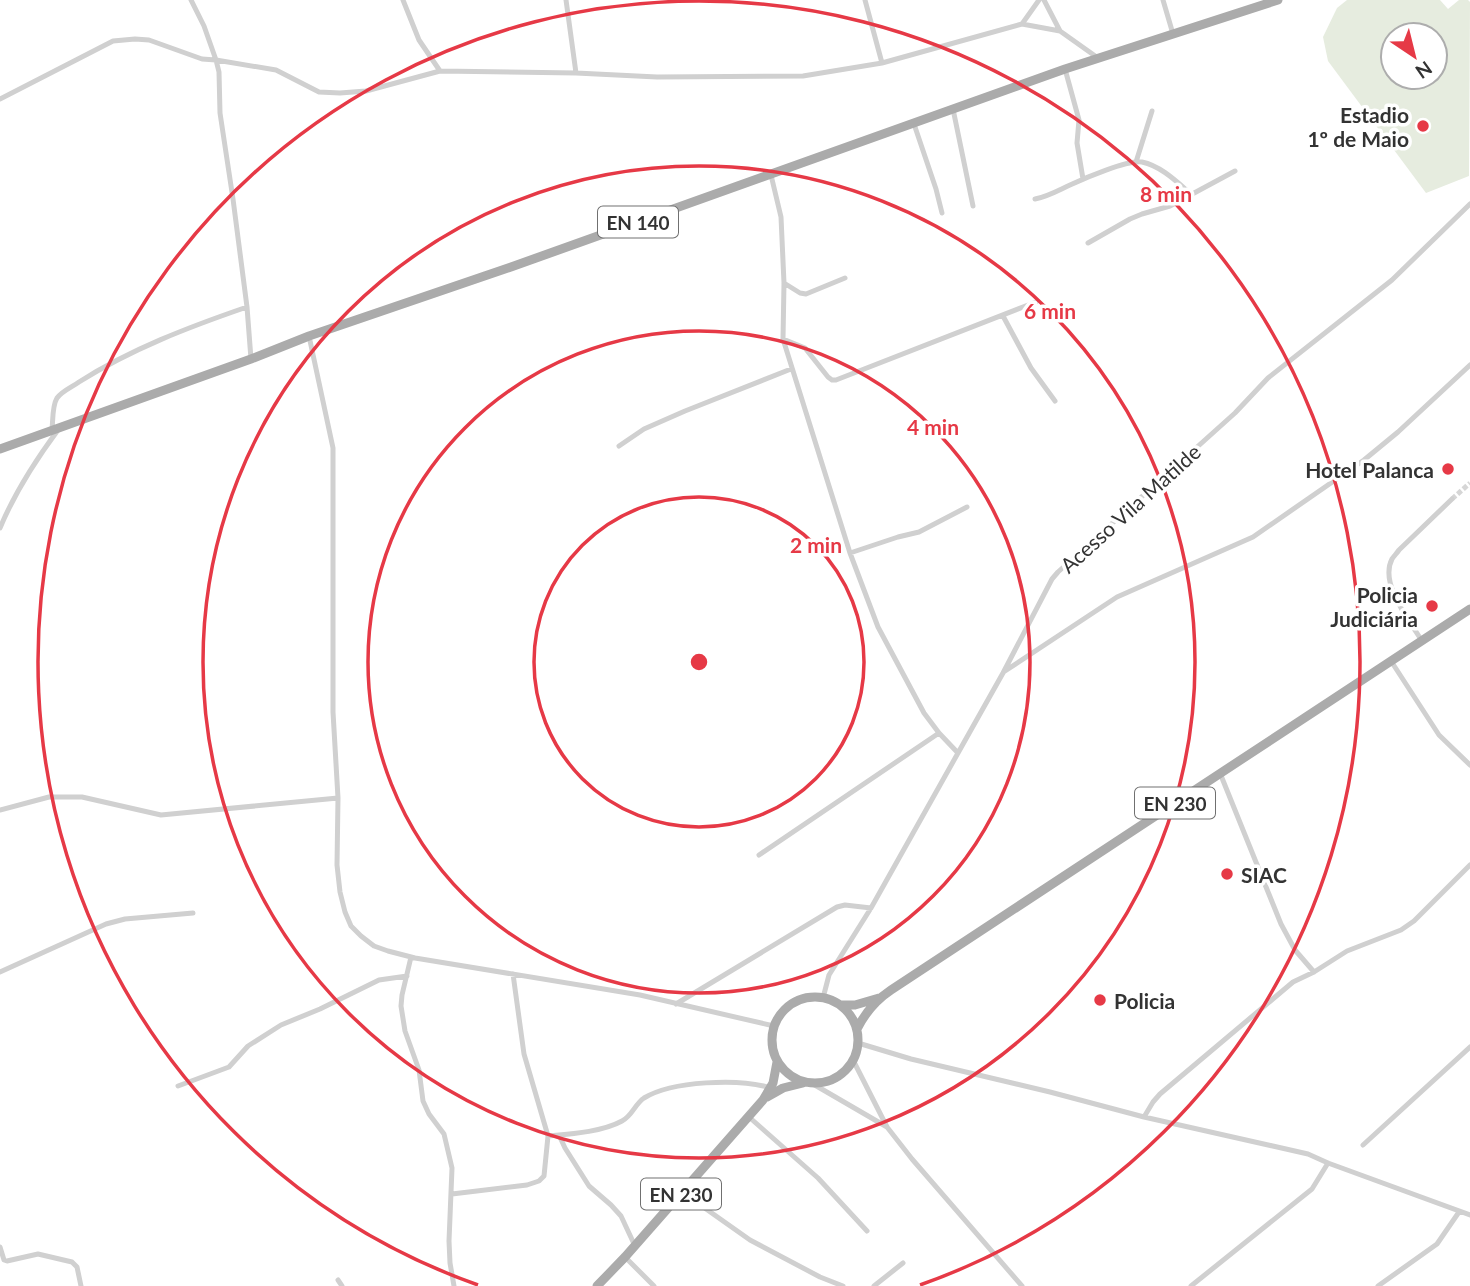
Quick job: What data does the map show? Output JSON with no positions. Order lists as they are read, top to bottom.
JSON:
{
  "streets": {
    "main road": ["EN 140", "EN 230"],
    "street": ["Acesso Vila Matilde"]
  },
  "crossings": [
    ["Acesso Vila Matilde", "EN 230"]
  ],
  "places": [
    "Estadio 1º de Maio",
    "Hotel Palanca",
    "Policia Judiciária",
    "SIAC",
    "Policia"
  ],
  "north": "bottom right",
  "rings": [
    "8 min",
    "6 min",
    "4 min",
    "2 min"
  ]
}
